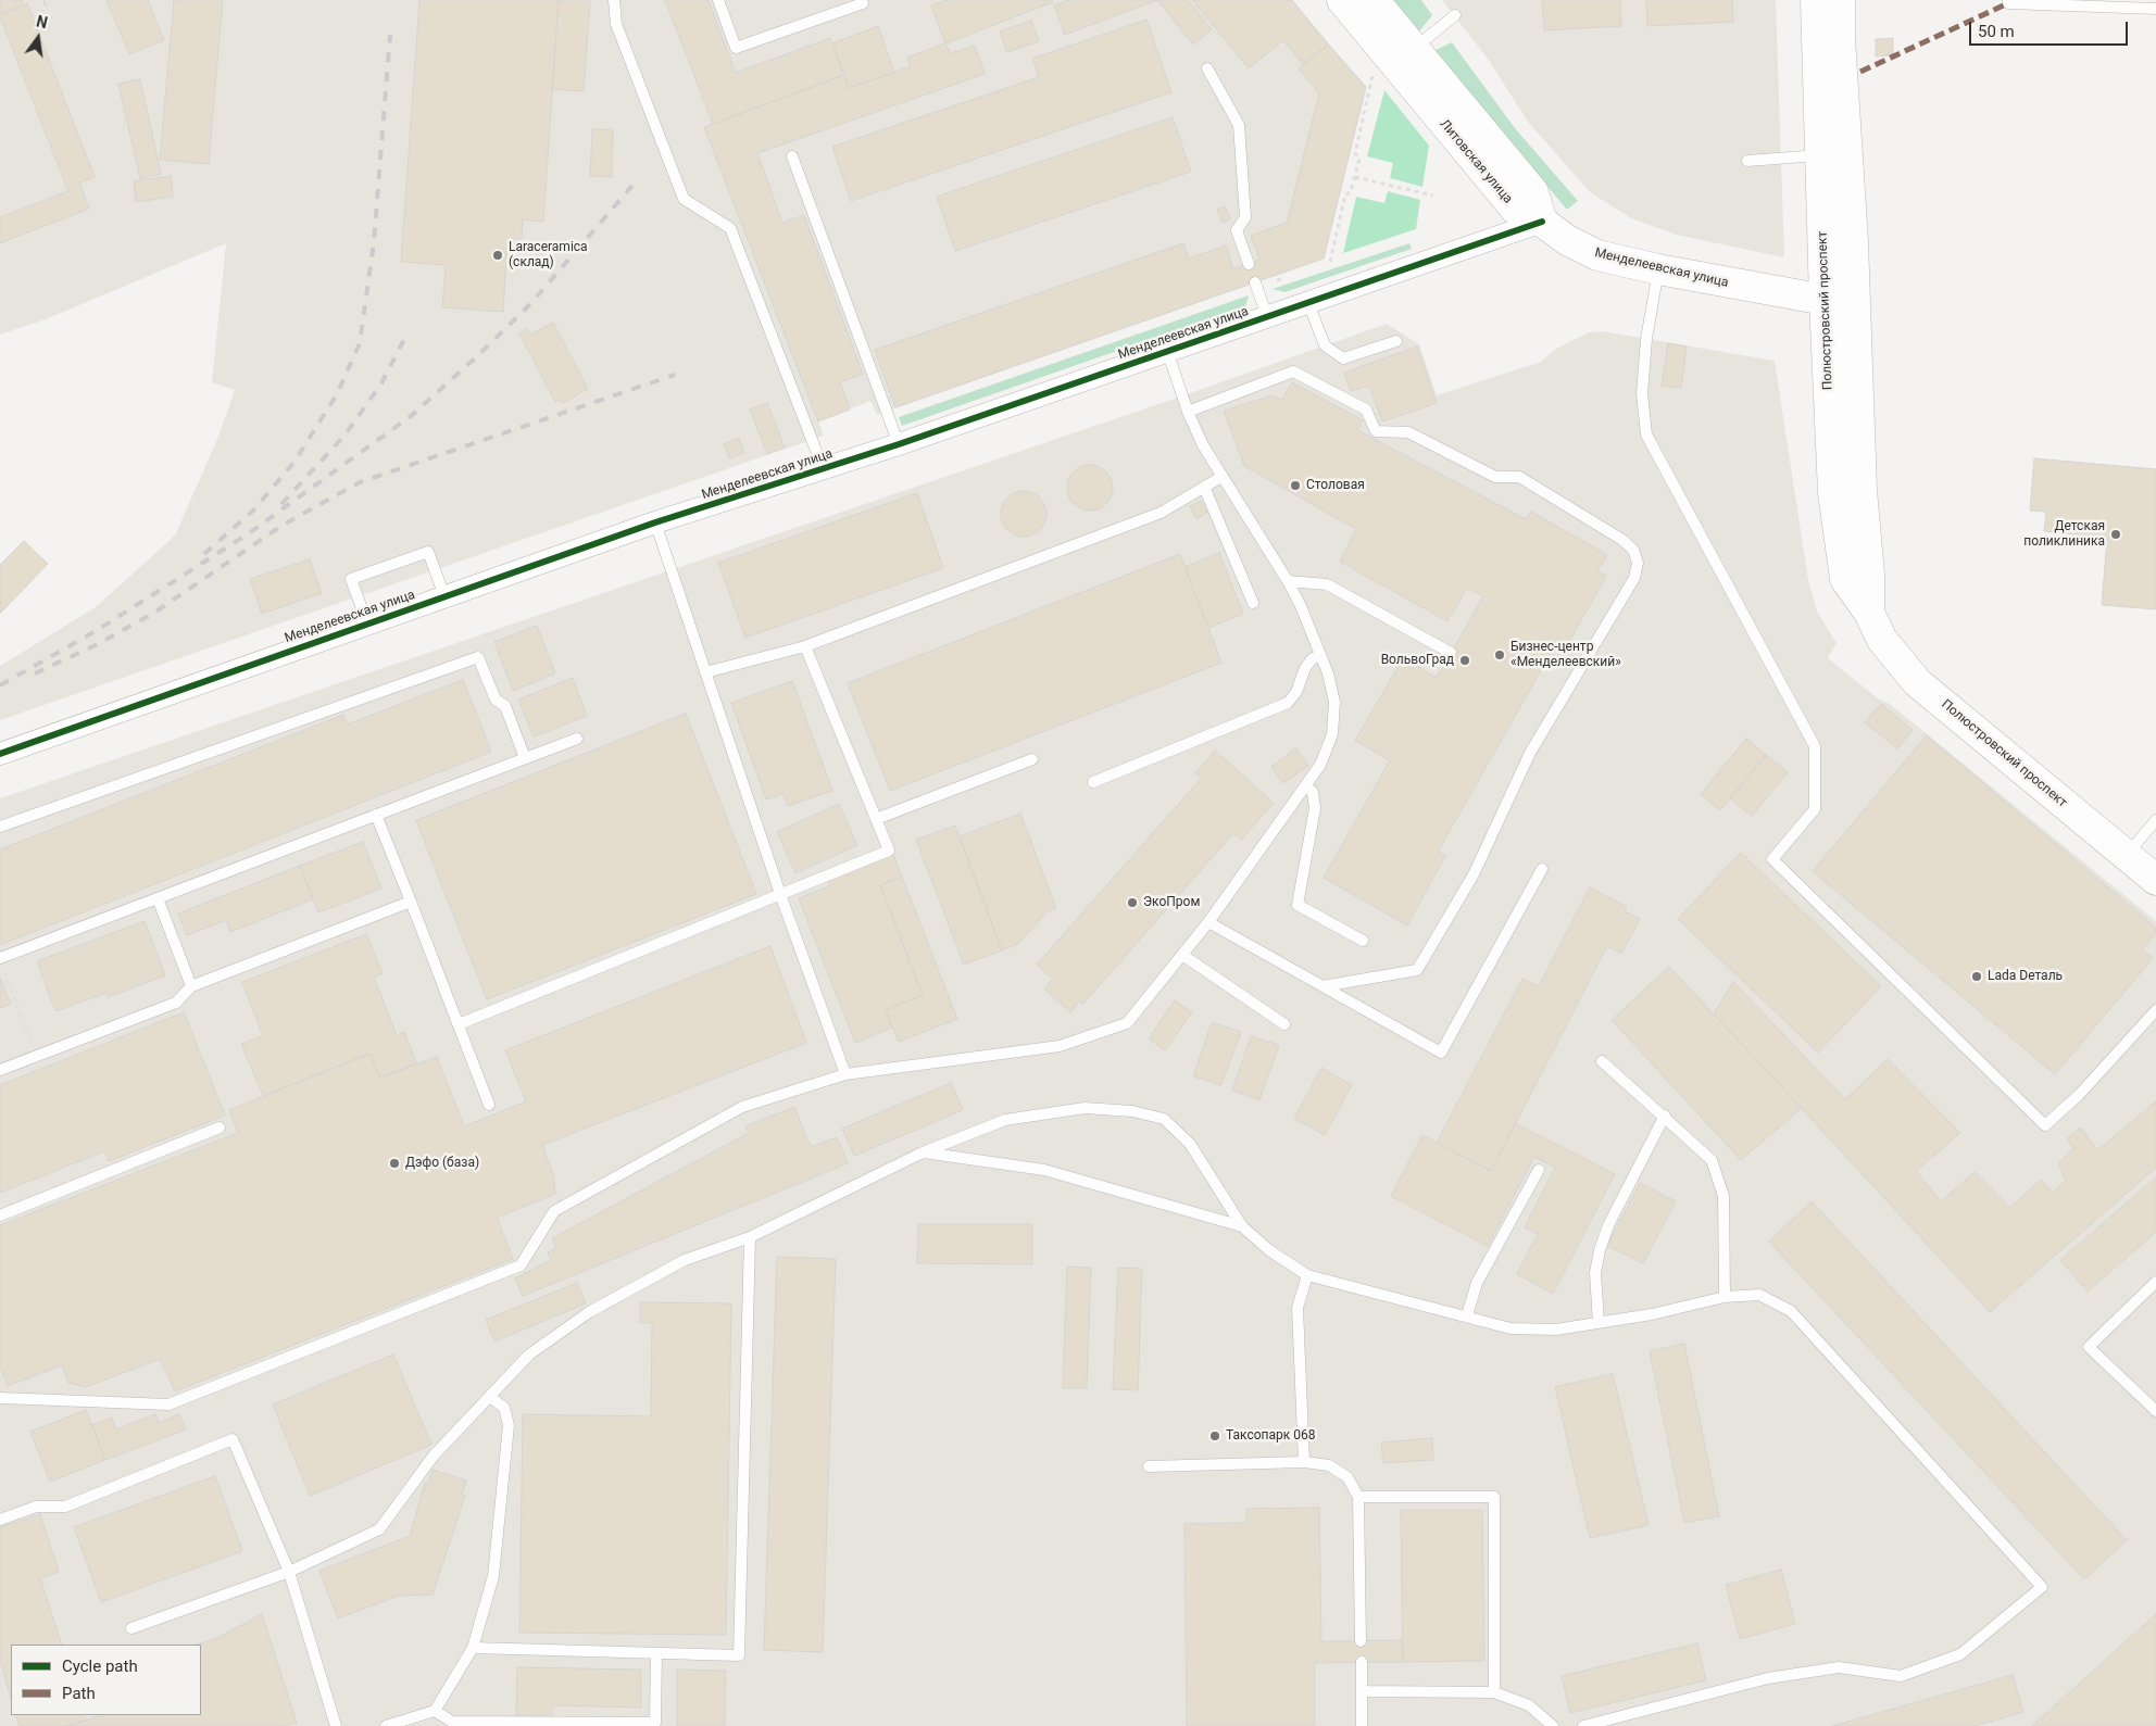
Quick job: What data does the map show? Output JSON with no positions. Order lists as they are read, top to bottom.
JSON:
{
  "streets": {
    "main road": ["Литовская улица", "Менделеевская улица", "Полюстровский проспект"]
  },
  "crossings": [
    ["Литовская улица", "Менделеевская улица"],
    ["Менделеевская улица", "Полюстровский проспект"]
  ],
  "places": [
    "Laraceramica (склад)",
    "Столовая",
    "Детская поликлиника",
    "Бизнес-центр «Менделеевский»",
    "ВольвоГрад",
    "ЭкоПром",
    "Lada Dеталь",
    "Дэфо (база)",
    "Таксопарк 068"
  ],
  "legend": ["Cycle path", "Path"],
  "scale_bar": "50 m",
  "north": "top"
}
